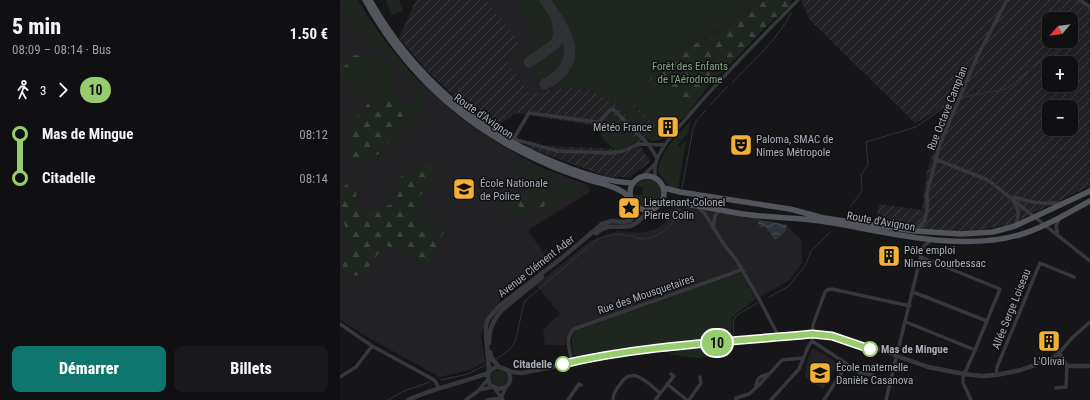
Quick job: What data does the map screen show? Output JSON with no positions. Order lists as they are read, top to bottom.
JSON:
{
  "streets": {
    "main road": ["Route d'Avignon"],
    "street": [
      "Rue Octave Camplan",
      "Avenue Clément Ader",
      "Rue des Mousquetaires",
      "Allée Serge Loiseau"
    ]
  },
  "crossings": [
    ["Route d'Avignon", "Avenue Clément Ader"]
  ],
  "parks": ["Forêt des Enfants de l'Aérodrome"],
  "places": {
    "building": ["Météo France", "Pôle emploi Nîmes Courbessac", "L'Olivai"],
    "theatre": ["Paloma, SMAC de Nîmes Métropole"],
    "school or university": ["École Nationale de Police", "École maternelle Danièle Casanova"],
    "place": ["Lieutenant-Colonel Pierre Colin"],
    "other": ["Mas de Mingue", "Citadelle"]
  },
  "lines": ["bus line 10"],
  "north": "bottom left",
  "page": {
    "heading": ["5 min", "08:09 – 08:14 · Bus", "1.50 €"],
    "on_map": "10",
    "map_buttons": ["+", "−"],
    "legs": ["3", "10"],
    "list": [
      {
        "name": "Mas de Mingue",
        "value": "08:12"
      },
      {
        "name": "Citadelle",
        "value": "08:14"
      }
    ],
    "buttons": ["Démarrer", "Billets"]
  }
}
